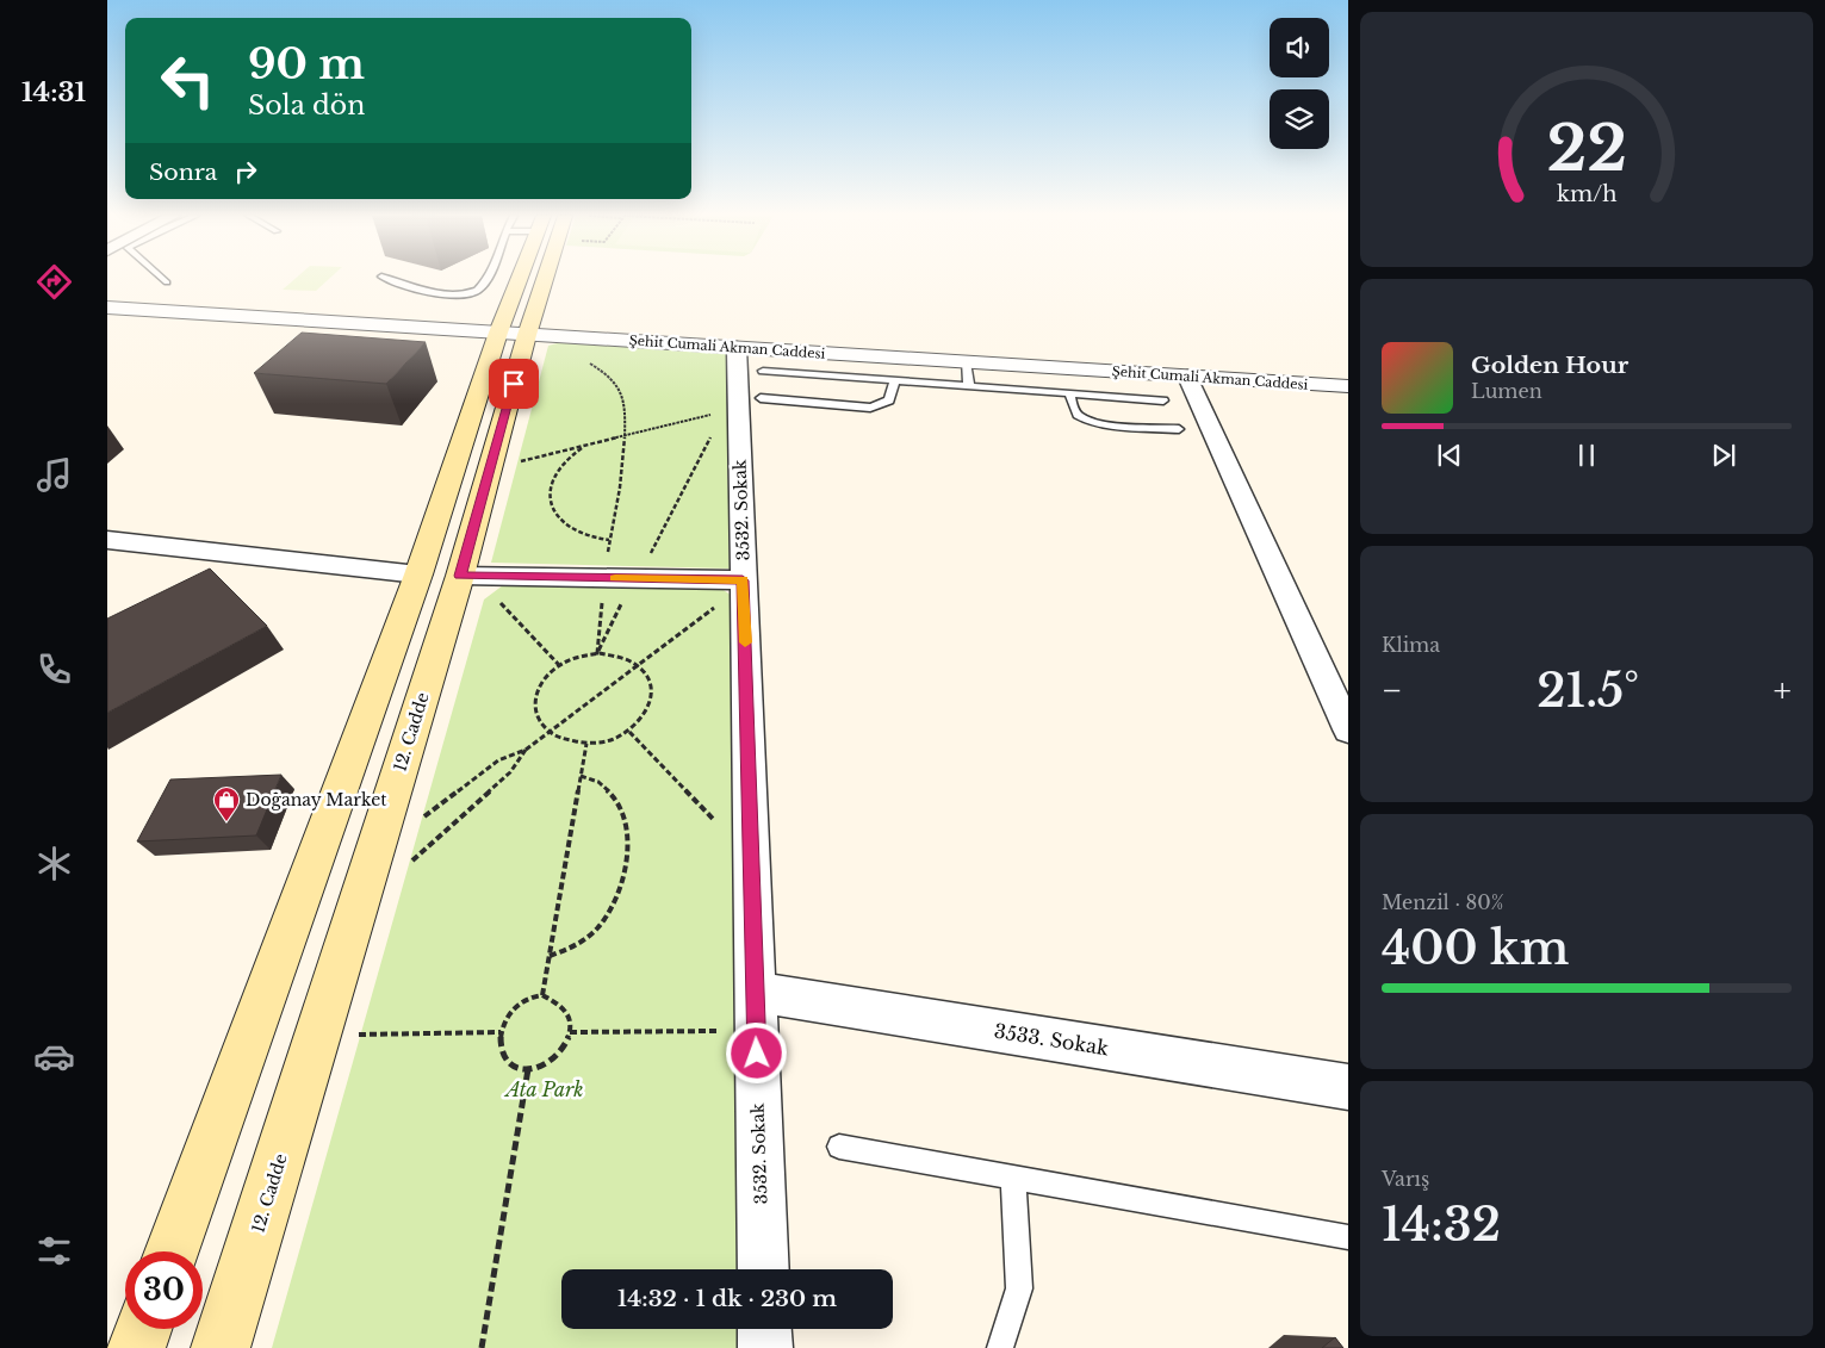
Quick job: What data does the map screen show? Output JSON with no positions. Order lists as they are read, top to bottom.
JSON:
{
  "streets": {
    "main road": ["12. Cadde"],
    "street": ["Şehit Cumali Akman Caddesi", "3532. Sokak", "3533. Sokak"]
  },
  "crossings": [
    ["Şehit Cumali Akman Caddesi", "3532. Sokak"],
    ["Şehit Cumali Akman Caddesi", "12. Cadde"],
    ["3532. Sokak", "3533. Sokak"]
  ],
  "parks": ["Ata Park"],
  "places": {
    "shop": ["Doğanay Market"]
  },
  "page": {
    "tabs": "14:31",
    "turn": ["90 m", "Sola dön"],
    "then": "Sonra",
    "song": ["Golden Hour", "Lumen"],
    "tile": [
      "Klima",
      ["Menzil · 80%", "400 km"],
      ["Varış", "14:32"]
    ],
    "heat": ["−", "21.5°", "+"],
    "limit": "30",
    "trip": "14:32 · 1 dk · 230 m",
    "gauge": ["22", "km/h"]
  }
}
